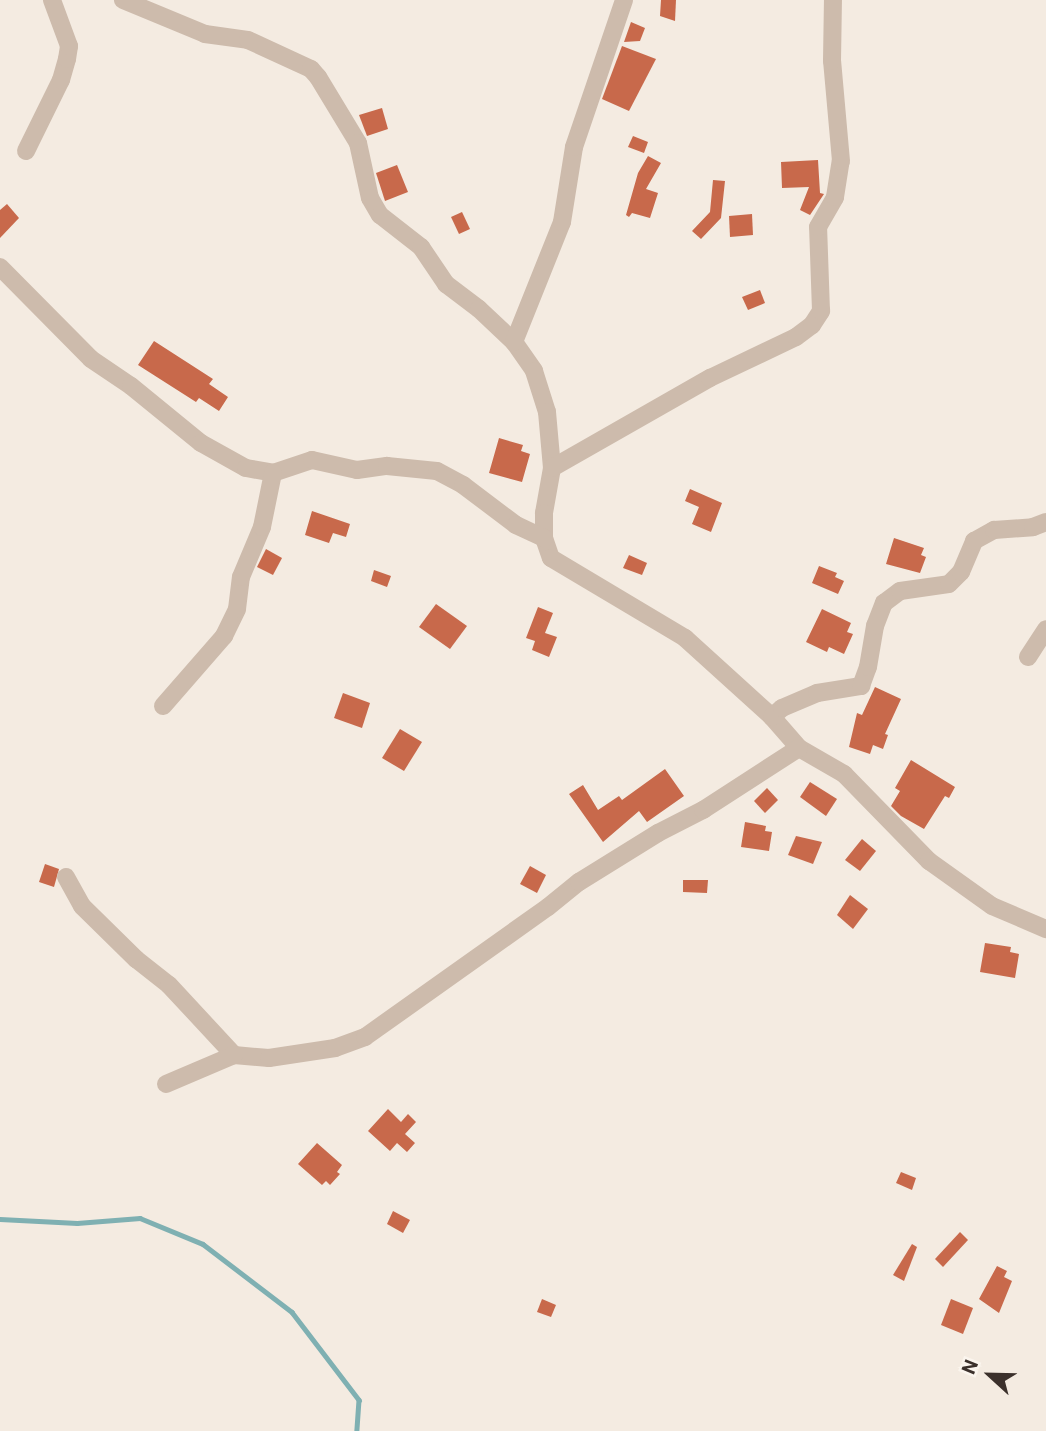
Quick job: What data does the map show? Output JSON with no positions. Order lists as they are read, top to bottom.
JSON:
{
  "north": "left"
}
